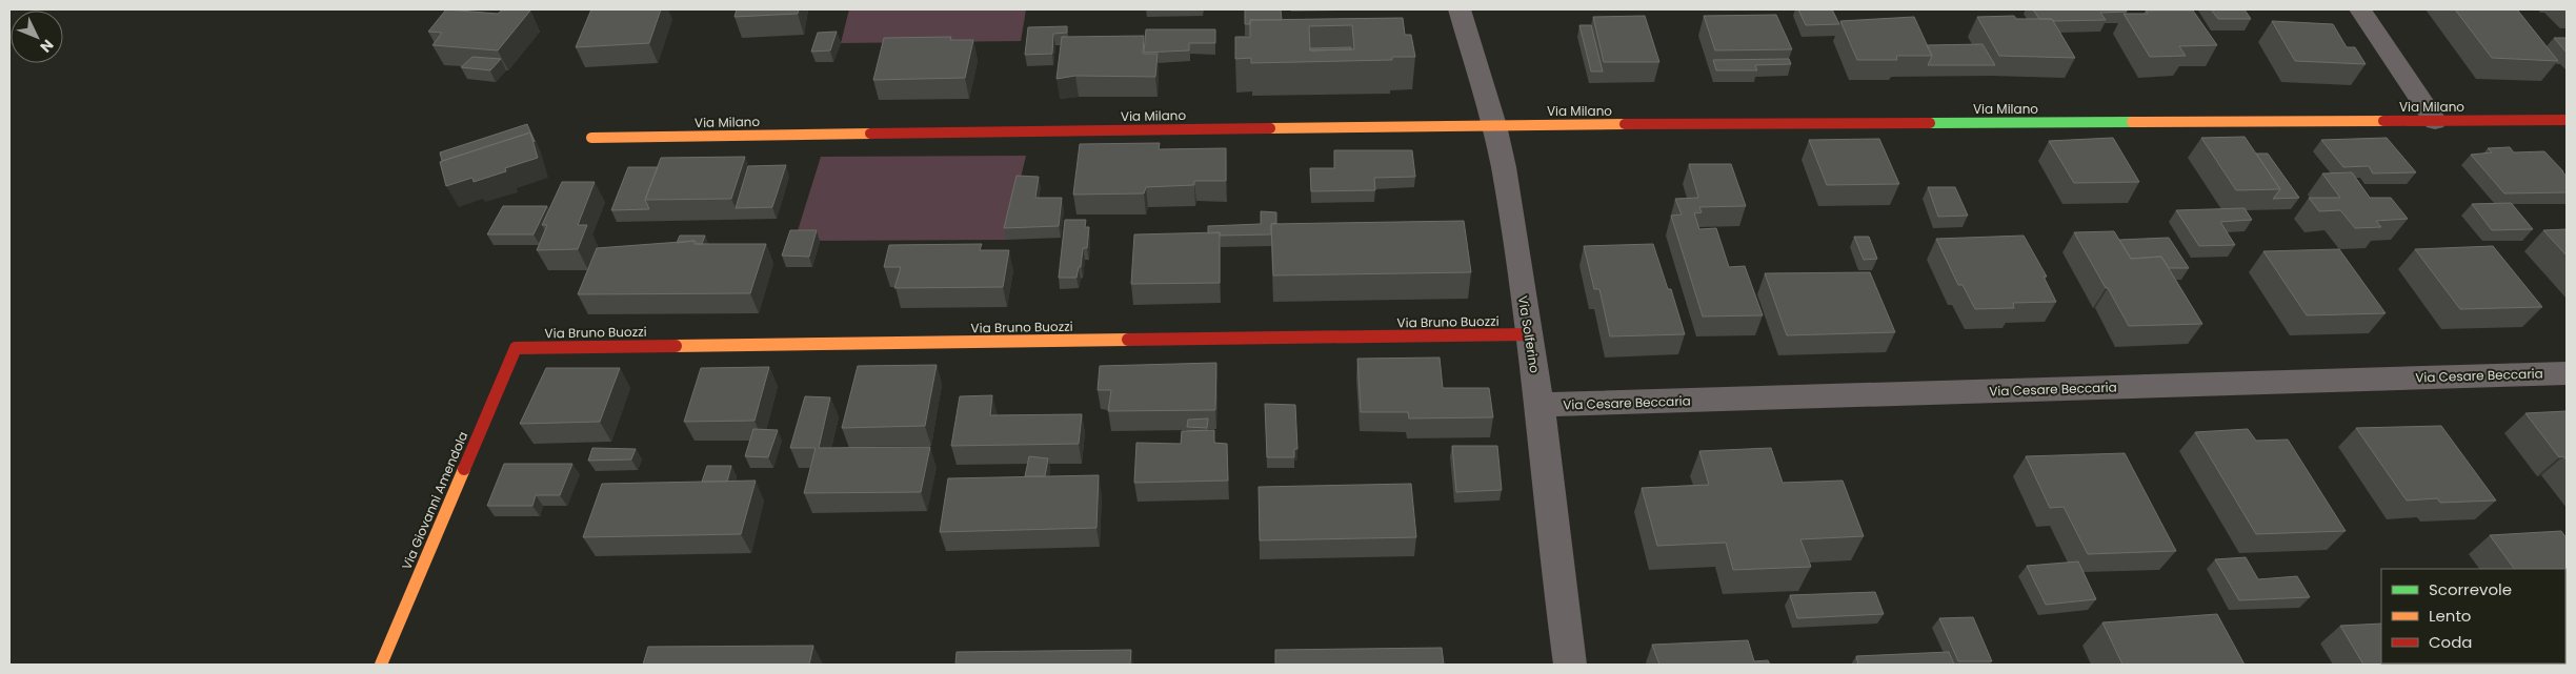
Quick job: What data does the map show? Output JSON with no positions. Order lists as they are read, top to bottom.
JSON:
{
  "streets": {
    "street": [
      "Via Milano",
      "Via Bruno Buozzi",
      "Via Solferino",
      "Via Cesare Beccaria",
      "Via Giovanni Amendola"
    ]
  },
  "crossings": [
    ["Via Milano", "Via Solferino"],
    ["Via Bruno Buozzi", "Via Solferino"],
    ["Via Bruno Buozzi", "Via Giovanni Amendola"],
    ["Via Solferino", "Via Cesare Beccaria"]
  ],
  "legend": ["Scorrevole", "Lento", "Coda"],
  "north": "bottom right"
}
